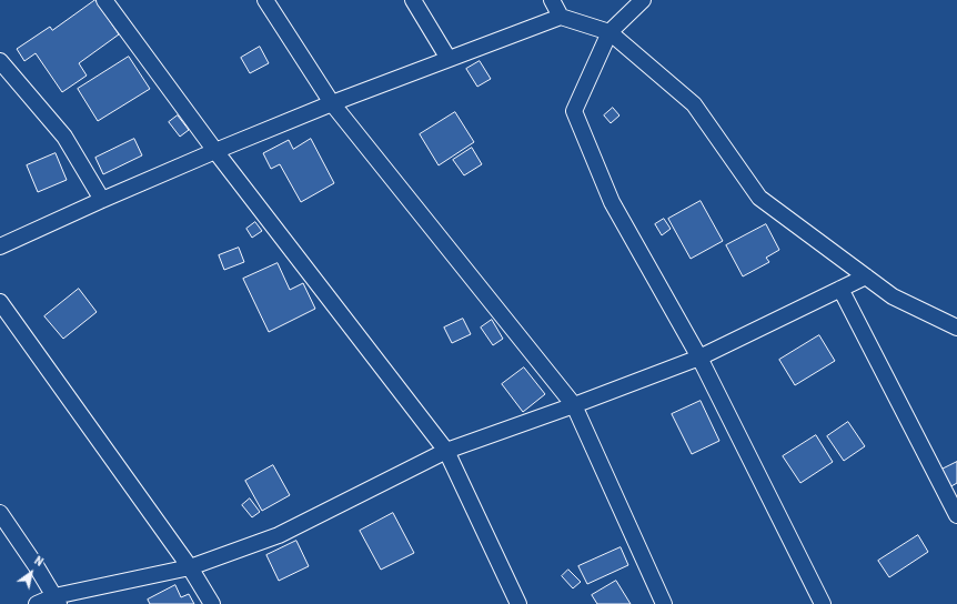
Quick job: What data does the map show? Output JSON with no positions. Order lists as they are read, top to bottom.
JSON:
{
  "north": "top right"
}
